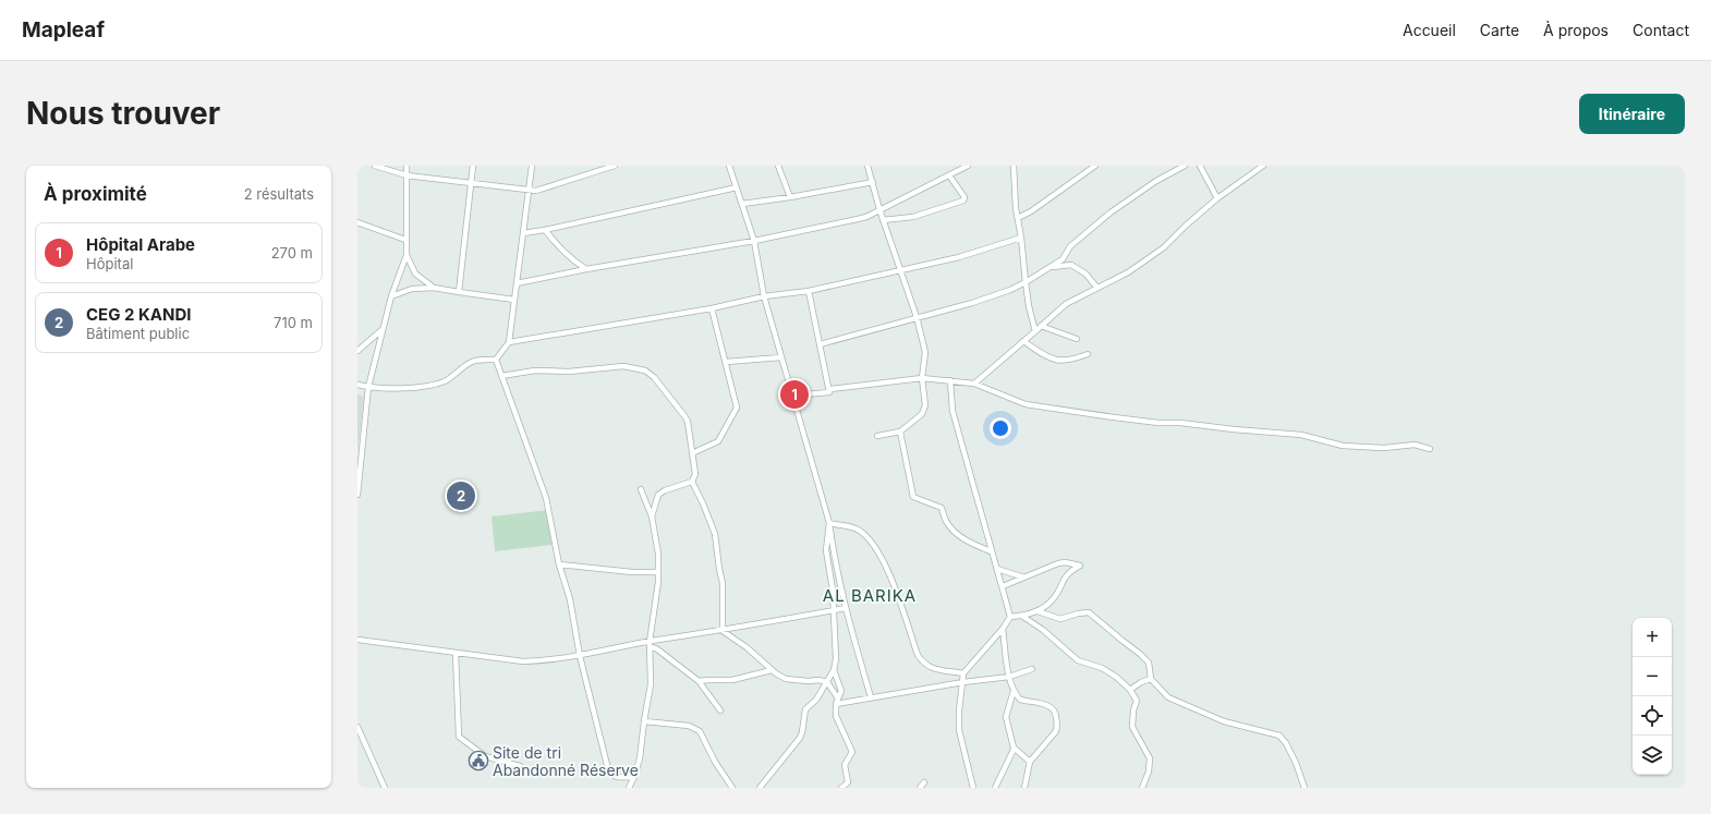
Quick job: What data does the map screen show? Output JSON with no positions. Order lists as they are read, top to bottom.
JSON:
{
  "districts": ["AL BARIKA"],
  "places": {
    "public building": ["Site de tri Abandonné Réserve"]
  },
  "page": {
    "header": "Mapleaf",
    "nav": [
      "Accueil",
      "Carte",
      "À propos",
      "Contact"
    ],
    "buttons": "Itinéraire",
    "title": "Nous trouver",
    "heading": ["À proximité", "2 résultats"],
    "list": [
      {
        "mark": "1",
        "name": "Hôpital Arabe",
        "note": "Hôpital",
        "value": "270 m"
      },
      {
        "mark": "2",
        "name": "CEG 2 KANDI",
        "note": "Bâtiment public",
        "value": "710 m"
      }
    ],
    "pins": ["1", "2"],
    "map_buttons": ["+", "−"]
  }
}
